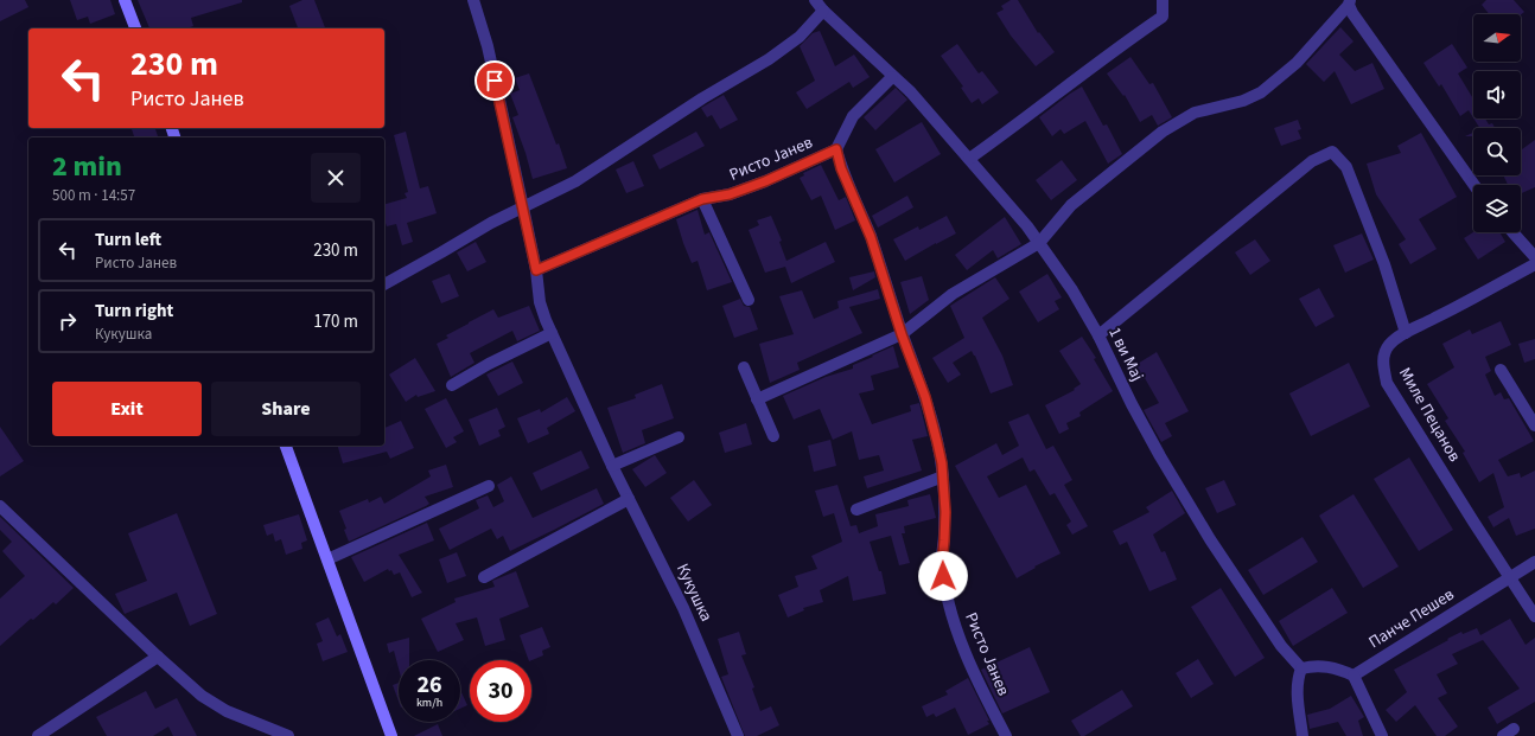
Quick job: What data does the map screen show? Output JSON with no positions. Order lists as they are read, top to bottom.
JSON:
{
  "streets": {
    "street": [
      "Ристо Јанев",
      "1 ви Мај",
      "Миле Пецанов",
      "Кукушка",
      "Панче Пешев"
    ]
  },
  "crossings": [
    ["Ристо Јанев", "Кукушка"],
    ["Миле Пецанов", "Панче Пешев"]
  ],
  "north": "right",
  "page": {
    "turn": ["230 m", "Ристо Јанев"],
    "heading": ["2 min", "500 m · 14:57"],
    "list": [
      {
        "name": "Turn left",
        "note": "Ристо Јанев",
        "value": "230 m"
      },
      {
        "name": "Turn right",
        "note": "Кукушка",
        "value": "170 m"
      }
    ],
    "buttons": ["Exit", "Share"],
    "speed": "26 km/h",
    "limit": "30"
  }
}
